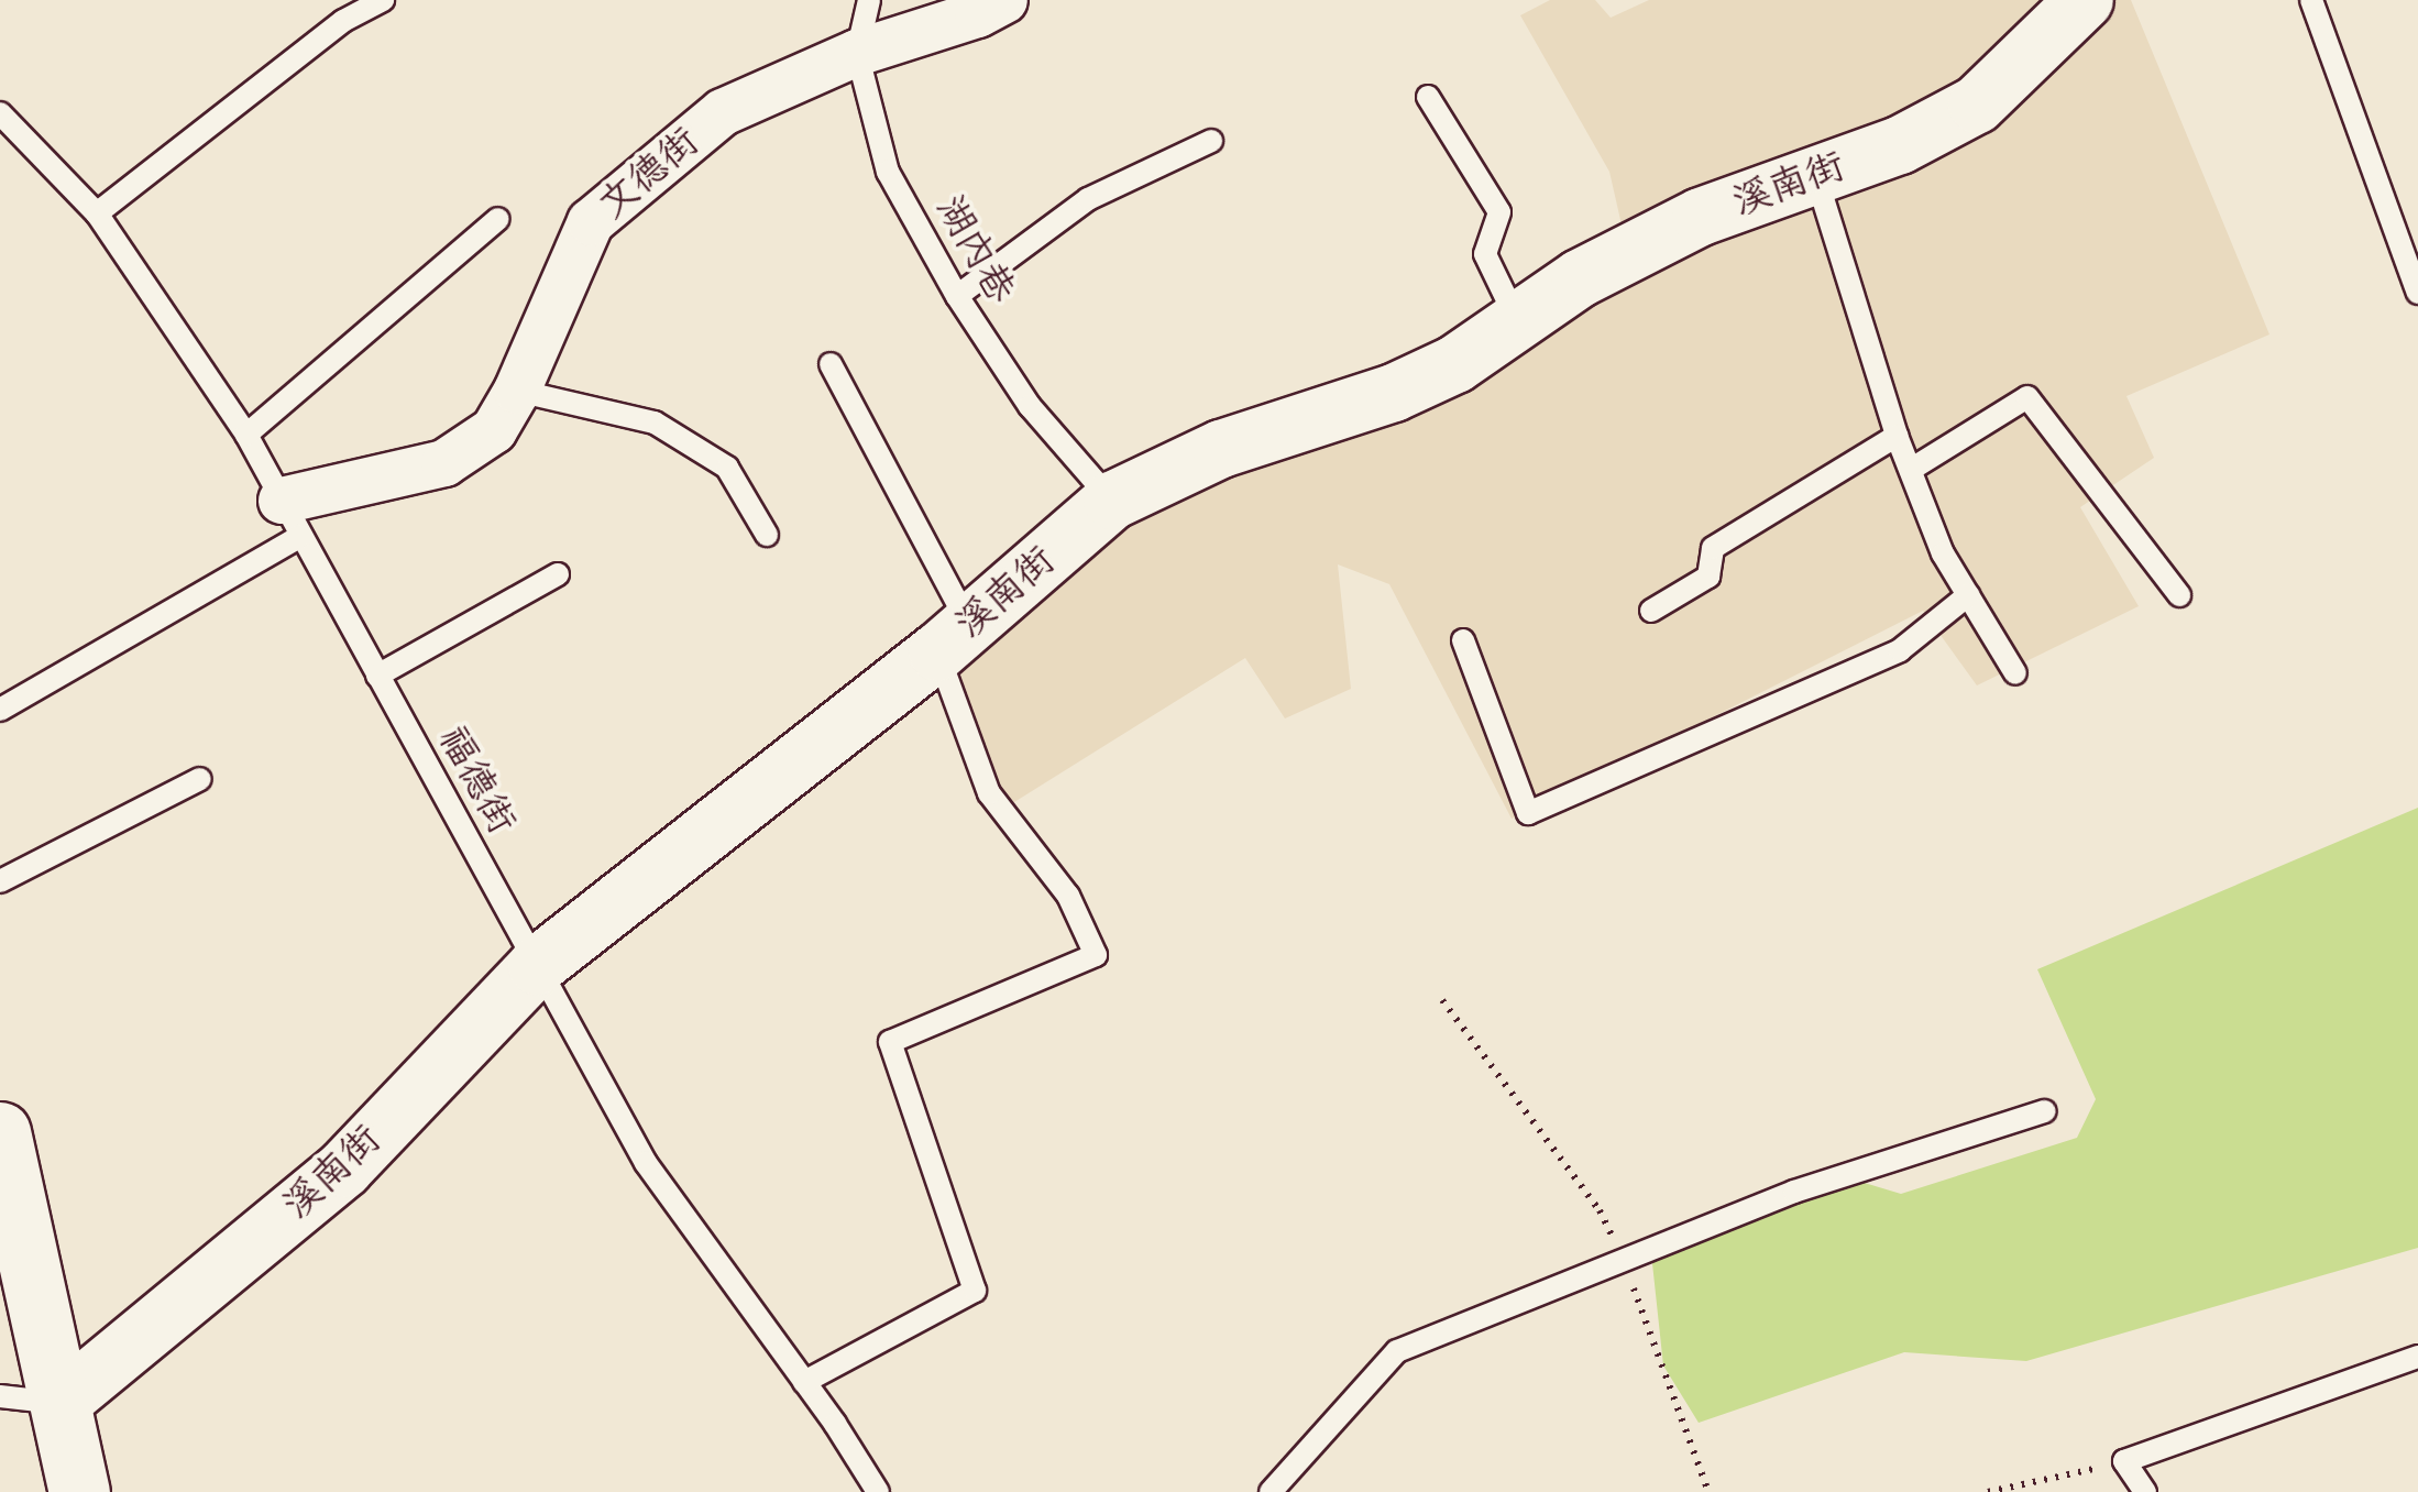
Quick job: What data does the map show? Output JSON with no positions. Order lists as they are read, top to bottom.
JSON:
{
  "streets": {
    "street": ["文德街", "溪南街"],
    "lane": ["湖內巷", "福德街"]
  },
  "crossings": [
    ["文德街", "湖內巷"],
    ["文德街", "福德街"],
    ["溪南街", "湖內巷"],
    ["溪南街", "福德街"]
  ]
}
